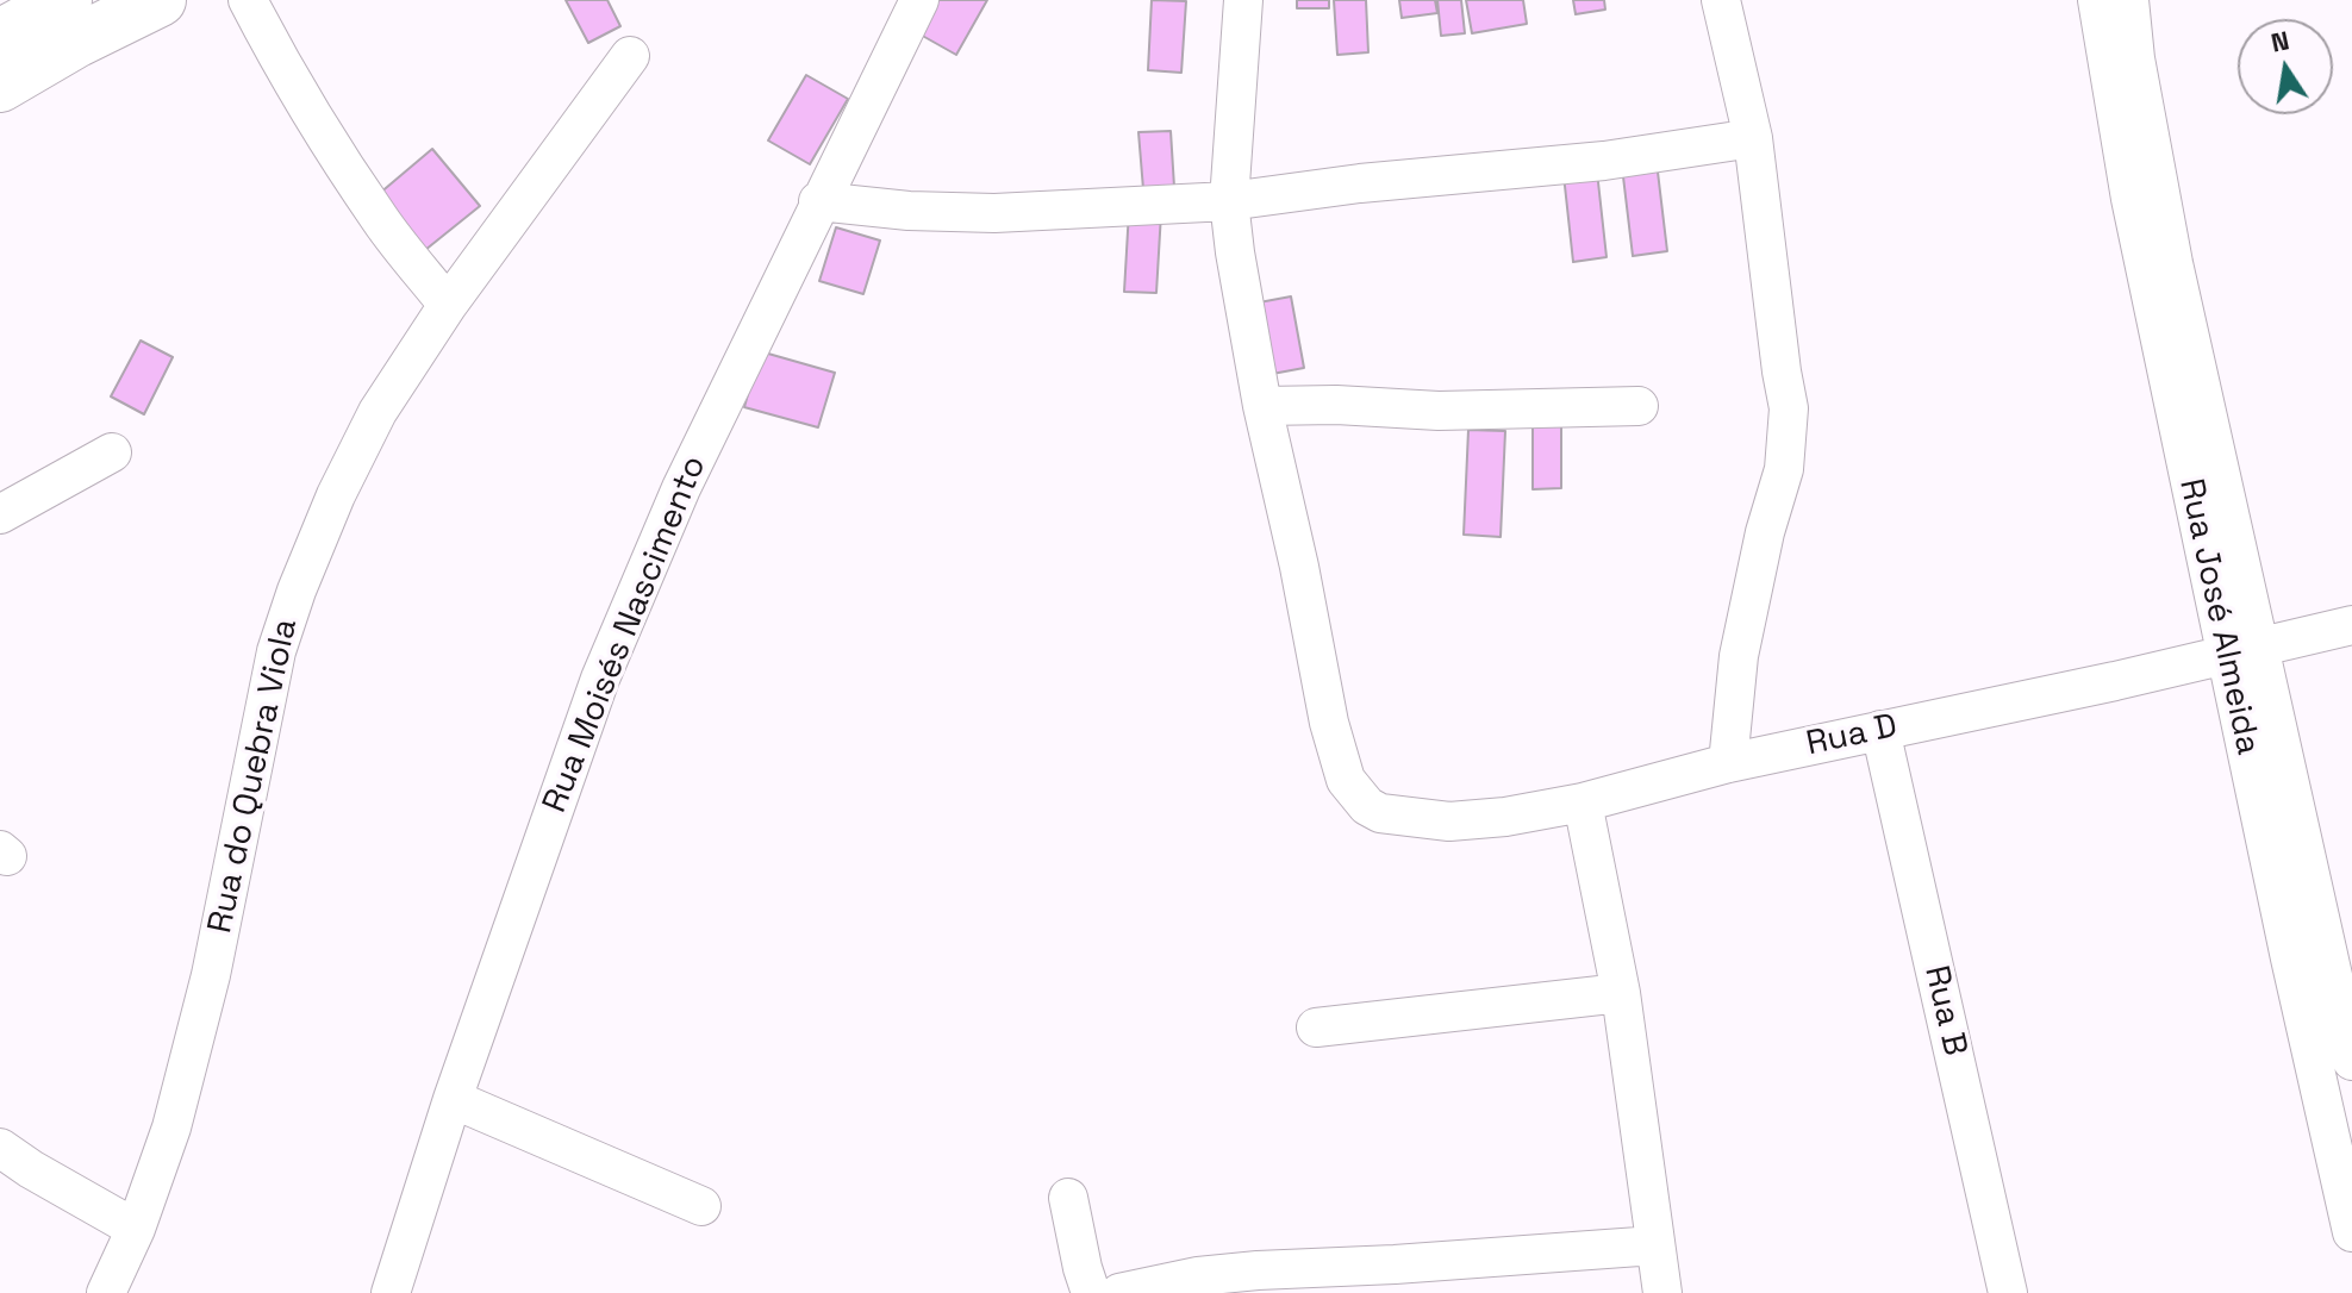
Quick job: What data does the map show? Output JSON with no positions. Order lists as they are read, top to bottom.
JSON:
{
  "streets": {
    "street": [
      "Rua José Almeida",
      "Rua Moisés Nascimento",
      "Rua D",
      "Rua do Quebra Viola",
      "Rua B"
    ]
  },
  "crossings": [
    ["Rua José Almeida", "Rua D"],
    ["Rua D", "Rua B"]
  ],
  "north": "top"
}
